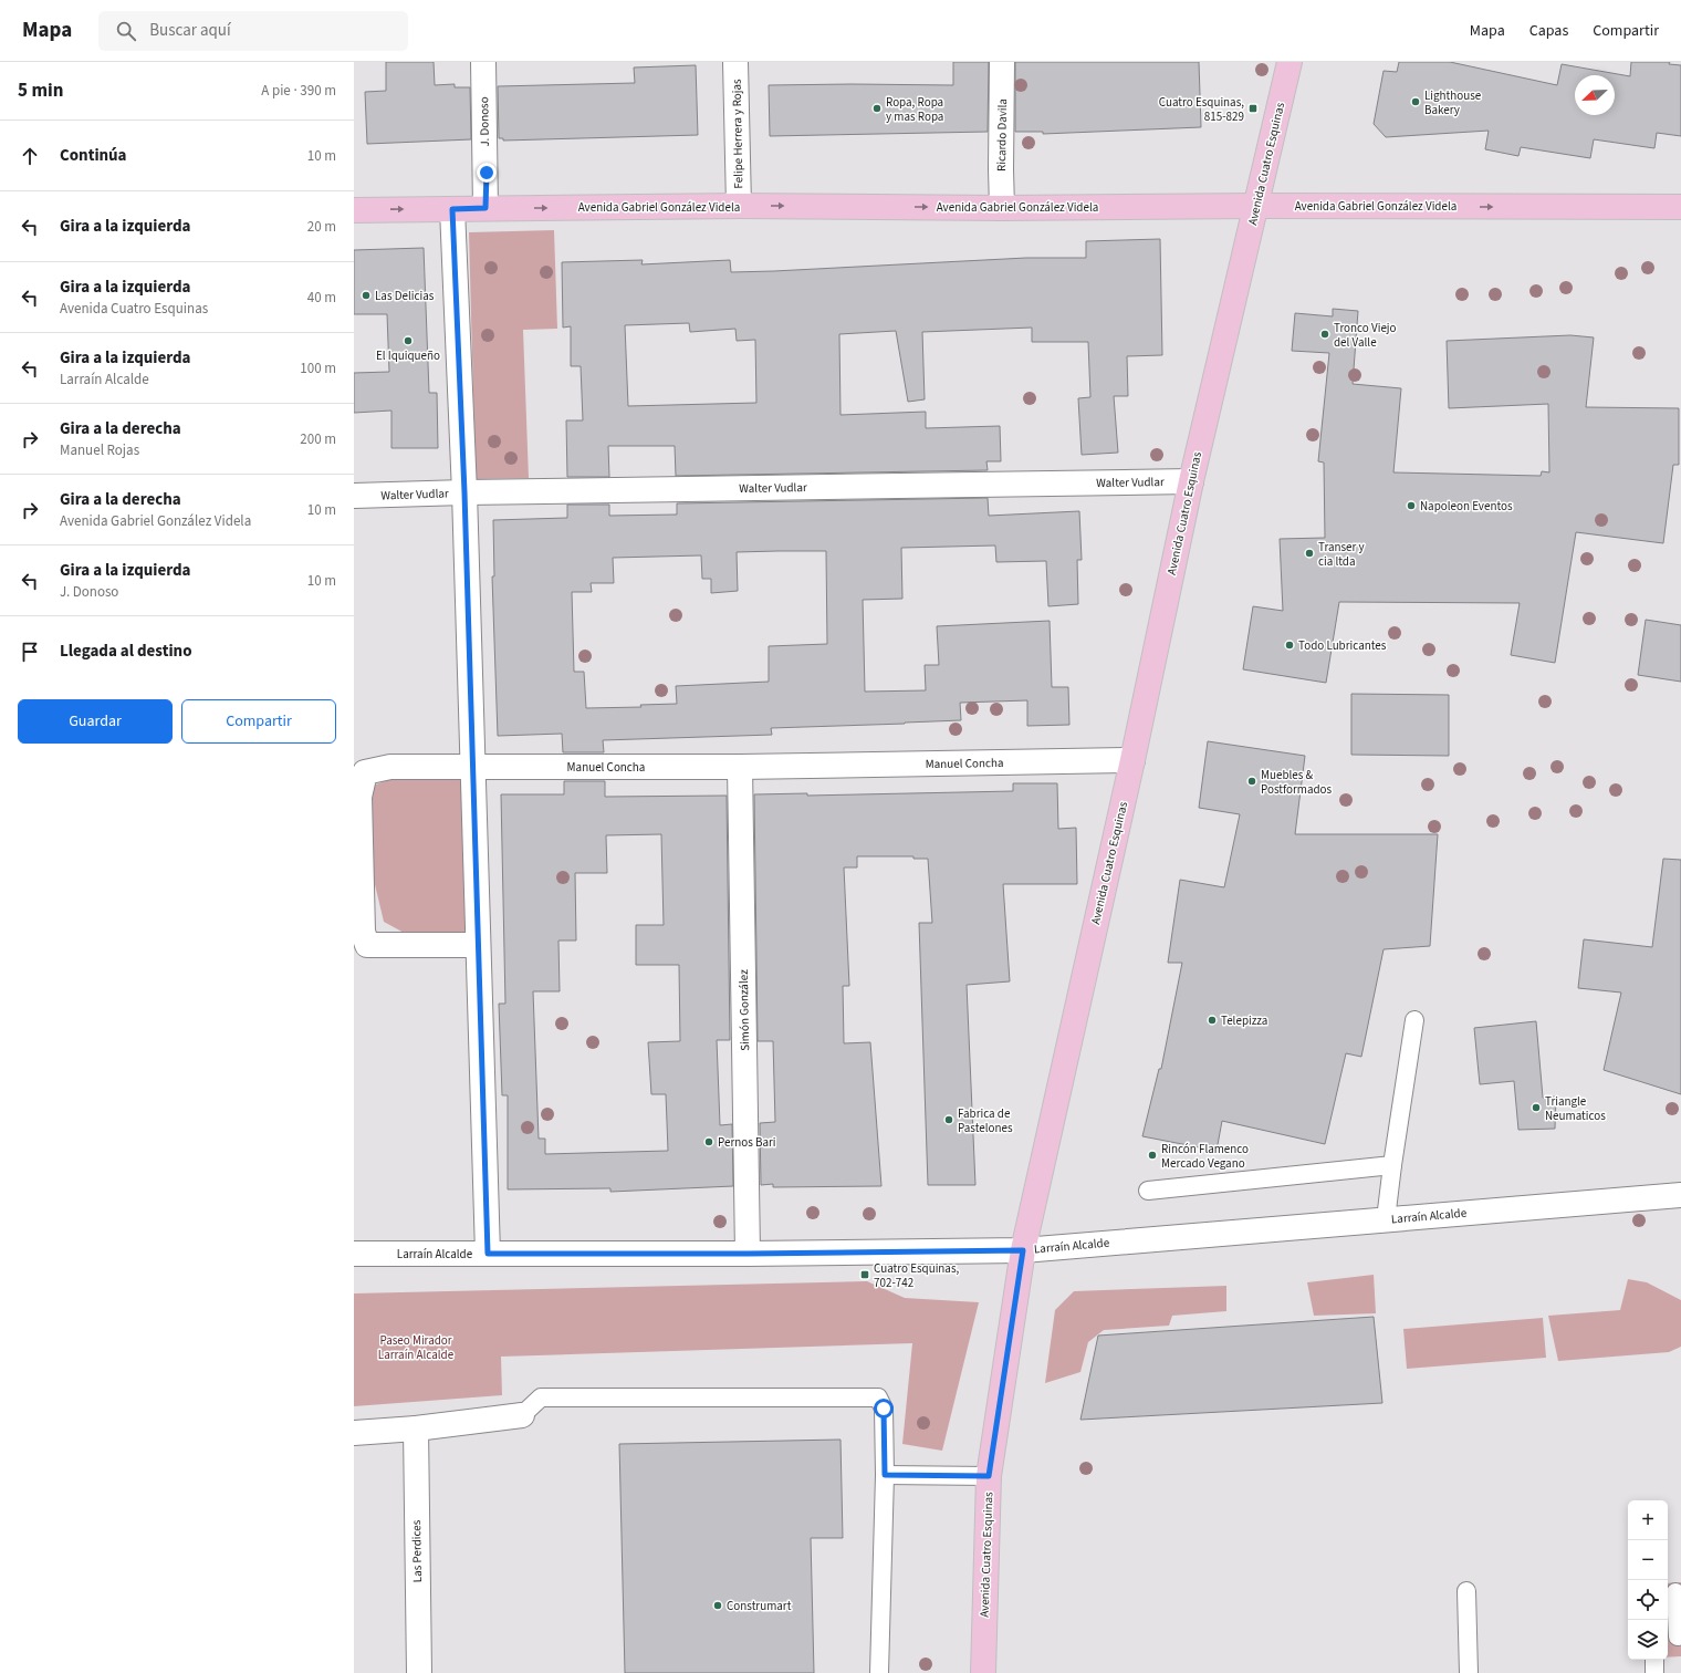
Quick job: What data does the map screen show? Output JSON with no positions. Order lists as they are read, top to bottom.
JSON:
{
  "streets": {
    "main road": ["Avenida Cuatro Esquinas", "Avenida Gabriel González Videla"],
    "street": [
      "J. Donoso",
      "Felipe Herrera y Rojas",
      "Ricardo Davila",
      "Walter Vudlar",
      "Manuel Concha",
      "Simón González",
      "Larraín Alcalde",
      "Las Perdices"
    ]
  },
  "crossings": [
    ["J. Donoso", "Avenida Gabriel González Videla"],
    ["Felipe Herrera y Rojas", "Avenida Gabriel González Videla"],
    ["Ricardo Davila", "Avenida Gabriel González Videla"],
    ["Avenida Cuatro Esquinas", "Avenida Gabriel González Videla"],
    ["Avenida Cuatro Esquinas", "Walter Vudlar"],
    ["Avenida Cuatro Esquinas", "Manuel Concha"],
    ["Avenida Cuatro Esquinas", "Larraín Alcalde"],
    ["Manuel Concha", "Simón González"],
    ["Simón González", "Larraín Alcalde"]
  ],
  "one_way": ["Avenida Gabriel González Videla"],
  "parks": ["Paseo Mirador Larraín Alcalde"],
  "places": {
    "other": [
      "Lighthouse Bakery",
      "Ropa, Ropa y mas Ropa",
      "Las Delicias",
      "Tronco Viejo del Valle",
      "El Iquiqueño",
      "Napoleon Eventos",
      "Transer y cia ltda",
      "Todo Lubricantes",
      "Muebles & Postformados",
      "Telepizza",
      "Triangle Neumaticos",
      "Fabrica de Pastelones",
      "Pernos Bari",
      "Rincón Flamenco Mercado Vegano",
      "Construmart"
    ],
    "transit": ["Cuatro Esquinas, 815-829", "Cuatro Esquinas, 702-742"]
  },
  "north": "bottom left",
  "page": {
    "header": "Mapa",
    "search": "Buscar aquí",
    "nav": ["Mapa", "Capas", "Compartir"],
    "heading": ["5 min", "A pie · 390 m"],
    "list": [
      ["Continúa", "10 m"],
      ["Gira a la izquierda", "20 m"],
      ["Gira a la izquierda", "Avenida Cuatro Esquinas", "40 m"],
      ["Gira a la izquierda", "Larraín Alcalde", "100 m"],
      ["Gira a la derecha", "Manuel Rojas", "200 m"],
      ["Gira a la derecha", "Avenida Gabriel González Videla", "10 m"],
      ["Gira a la izquierda", "J. Donoso", "10 m"],
      "Llegada al destino"
    ],
    "buttons": ["Guardar", "Compartir"],
    "map_buttons": ["+", "−"]
  }
}
